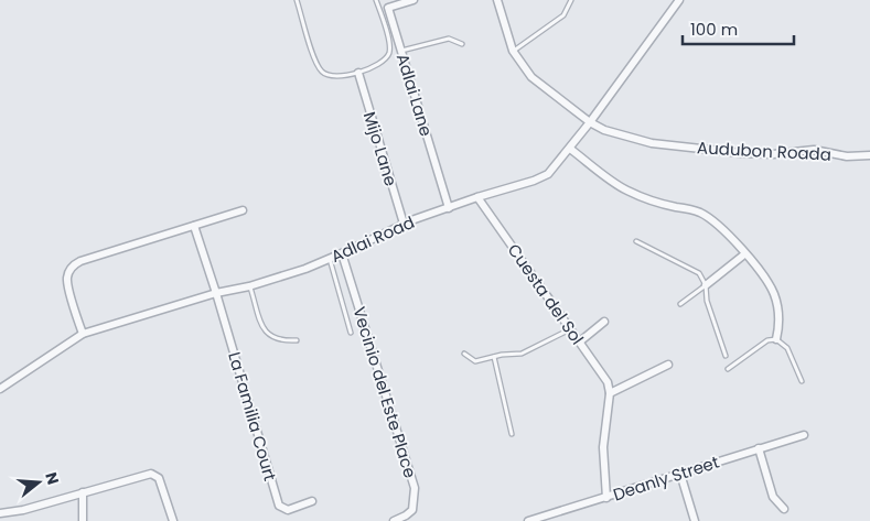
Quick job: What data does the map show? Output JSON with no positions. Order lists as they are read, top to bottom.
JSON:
{
  "streets": {
    "street": [
      "Adlai Lane",
      "Mijo Lane",
      "Audubon Roada",
      "Adlai Road",
      "Cuesta del Sol",
      "Vecinio del Este Place",
      "La Familia Court",
      "Deanly Street"
    ]
  },
  "crossings": [
    ["Adlai Lane", "Adlai Road"],
    ["Mijo Lane", "Adlai Road"],
    ["Audubon Roada", "Adlai Road"],
    ["Adlai Road", "Cuesta del Sol"],
    ["Adlai Road", "Vecinio del Este Place"],
    ["Adlai Road", "La Familia Court"]
  ],
  "scale_bar": "100 m",
  "north": "right"
}
